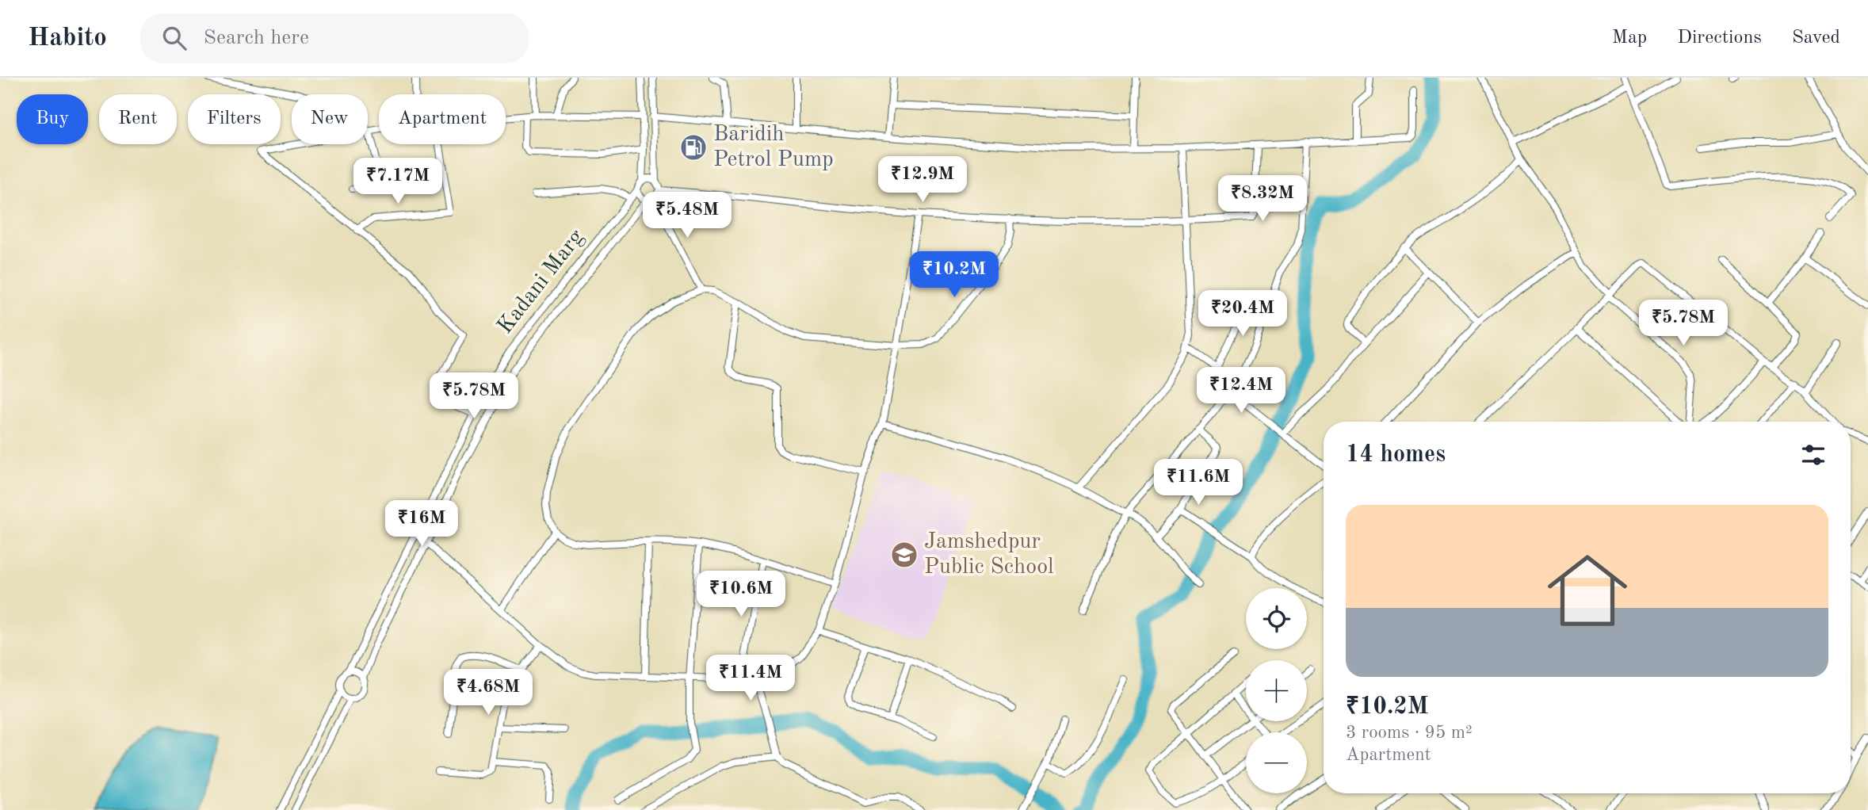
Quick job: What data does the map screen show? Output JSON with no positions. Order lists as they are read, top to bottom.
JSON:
{
  "streets": {
    "street": ["Kadani Marg"]
  },
  "places": {
    "fuel station": ["Baridih Petrol Pump"],
    "school or university": ["Jamshedpur Public School"]
  },
  "page": {
    "header": "Habito",
    "search": "Search here",
    "nav": ["Map", "Directions", "Saved"],
    "chip": [
      "Buy",
      "Rent",
      "Filters",
      "New",
      "Apartment"
    ],
    "price": [
      "₹12.9M",
      "₹7.17M",
      "₹8.32M",
      "₹5.48M",
      "₹10.2M",
      "₹20.4M",
      "₹5.78M",
      "₹12.4M",
      "₹5.78M",
      "₹11.6M",
      "₹16M",
      "₹10.6M",
      "₹11.4M",
      "₹4.68M"
    ],
    "heading": "14 homes",
    "list": [
      {
        "name": "₹10.2M",
        "note": "3 rooms · 95 m² · Apartment"
      }
    ],
    "map_buttons": ["+", "−"]
  }
}
